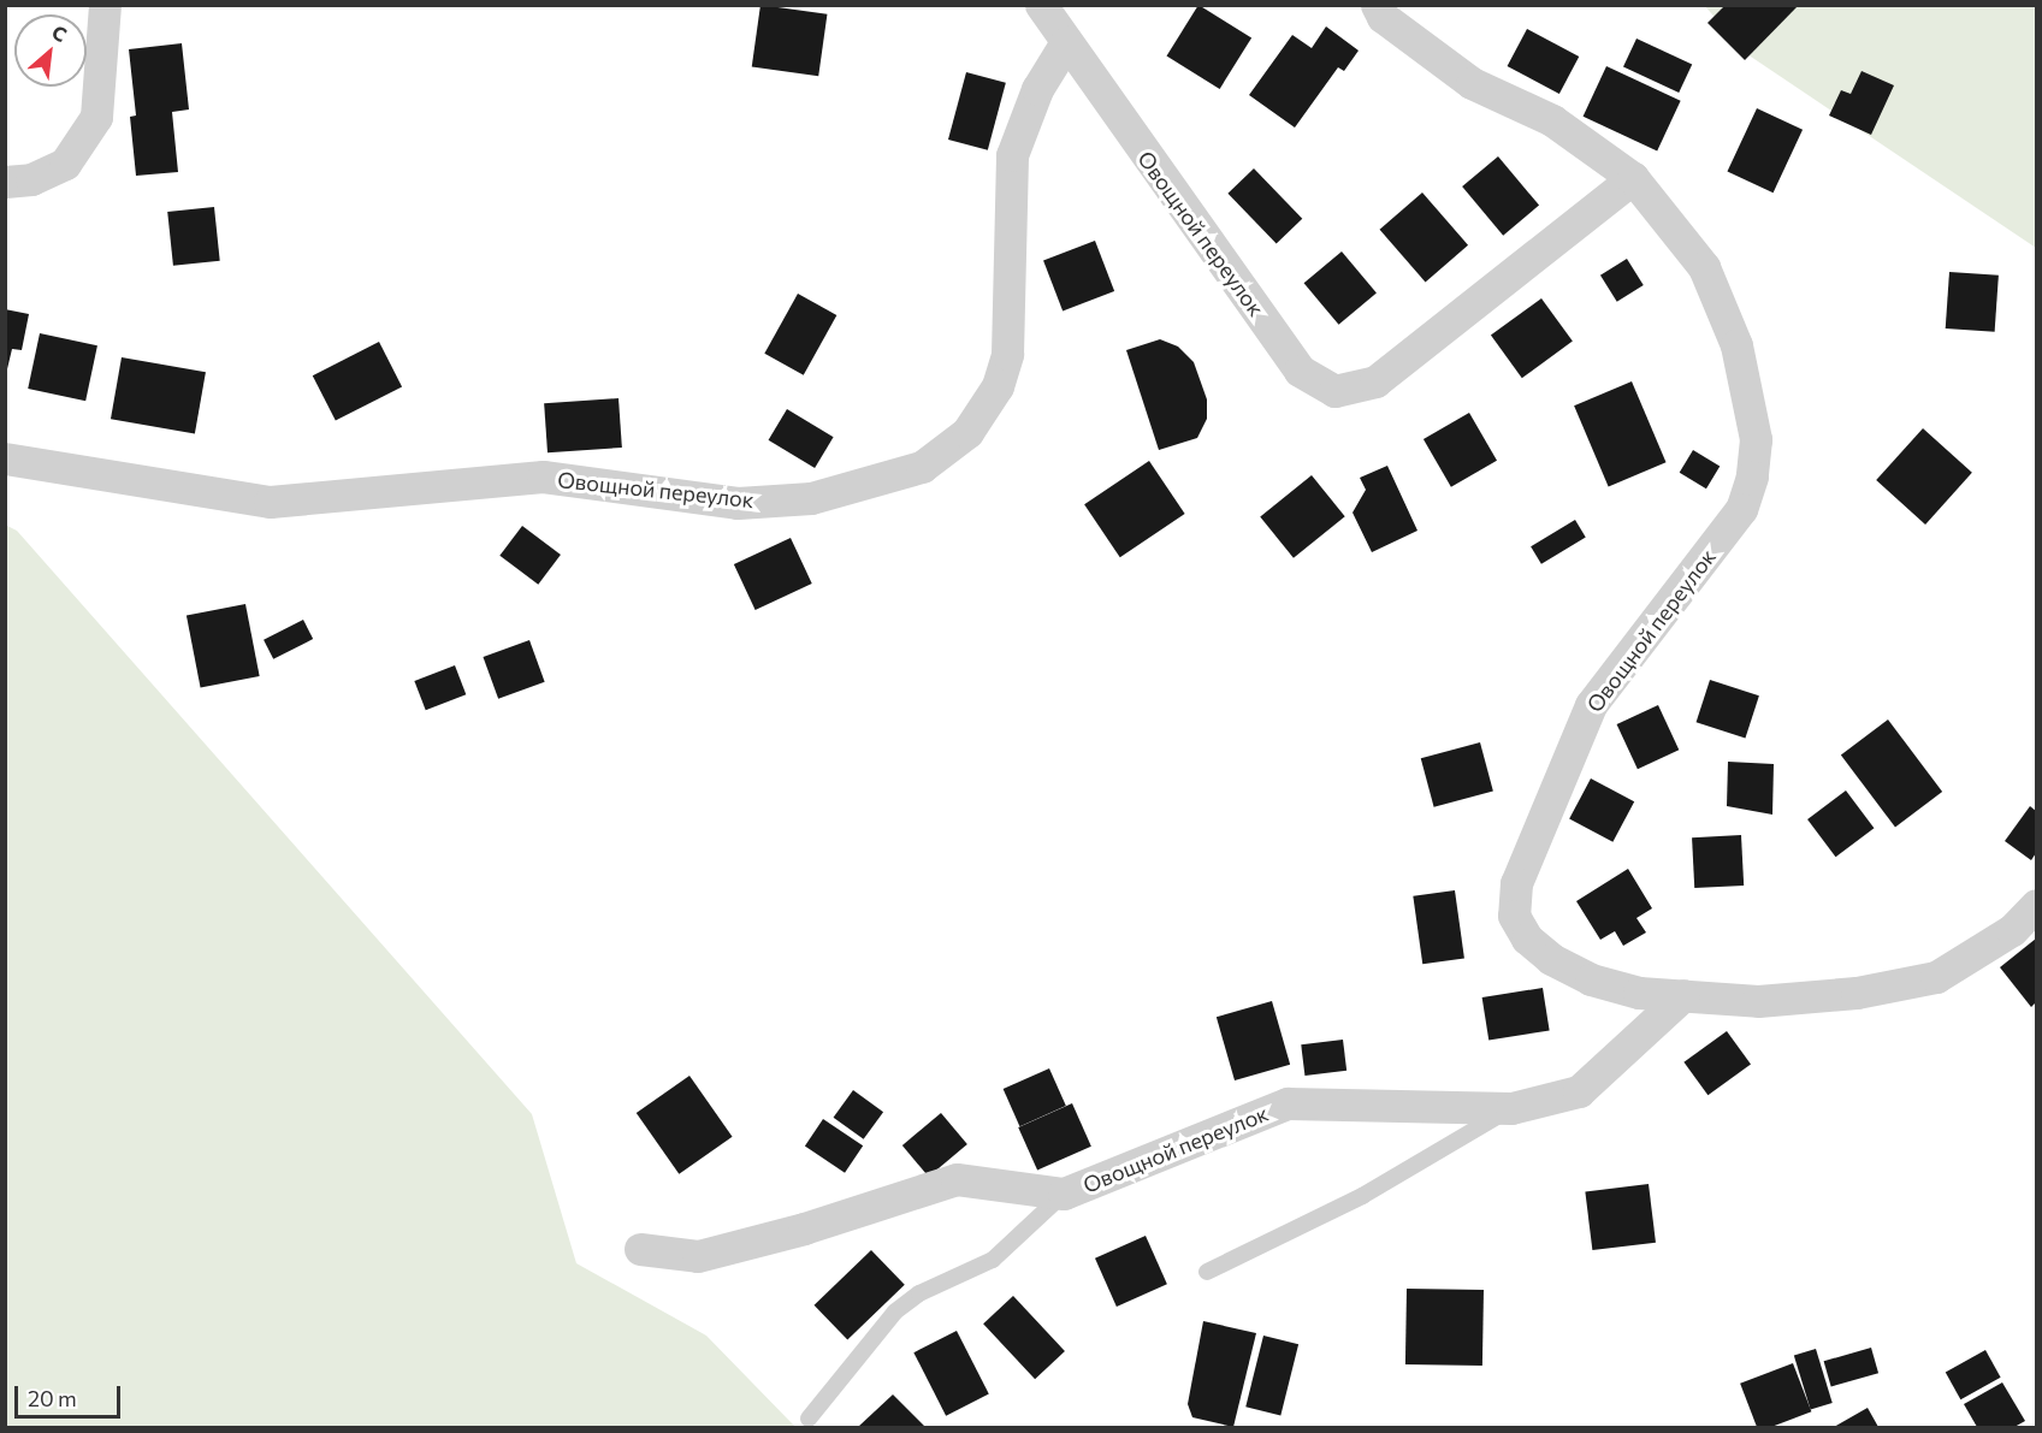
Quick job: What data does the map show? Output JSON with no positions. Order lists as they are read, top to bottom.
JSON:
{
  "streets": {
    "street": ["Овощной переулок"]
  },
  "scale_bar": "20 m",
  "north": "top right"
}
